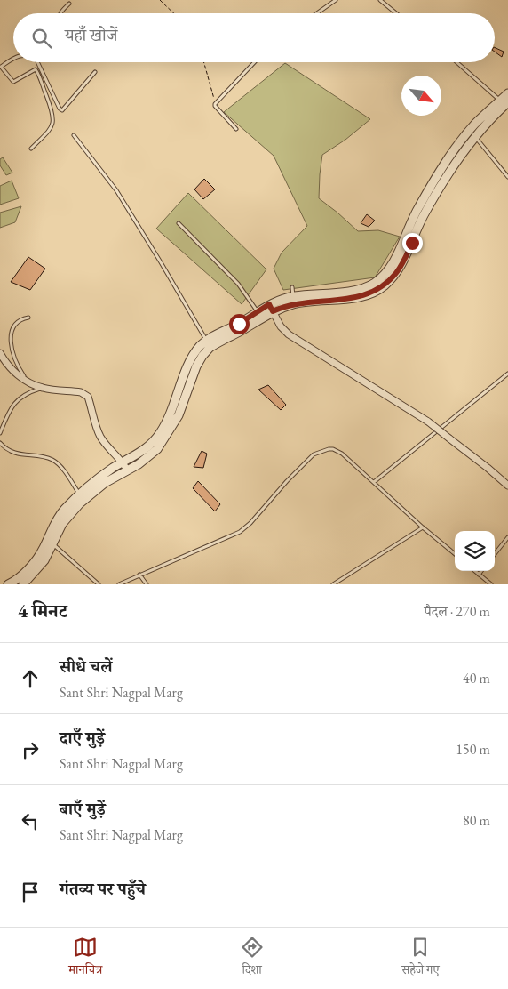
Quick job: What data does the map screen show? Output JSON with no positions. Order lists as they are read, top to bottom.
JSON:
{
  "north": "bottom right",
  "page": {
    "search": "यहाँ खोजें",
    "heading": ["4 मिनट", "पैदल · 270 m"],
    "list": [
      ["सीधे चलें", "Sant Shri Nagpal Marg", "40 m"],
      ["दाएँ मुड़ें", "Sant Shri Nagpal Marg", "150 m"],
      ["बाएँ मुड़ें", "Sant Shri Nagpal Marg", "80 m"],
      "गंतव्य पर पहुँचे"
    ],
    "nav": ["मानचित्र", "दिशा", "सहेजे गए"]
  }
}
